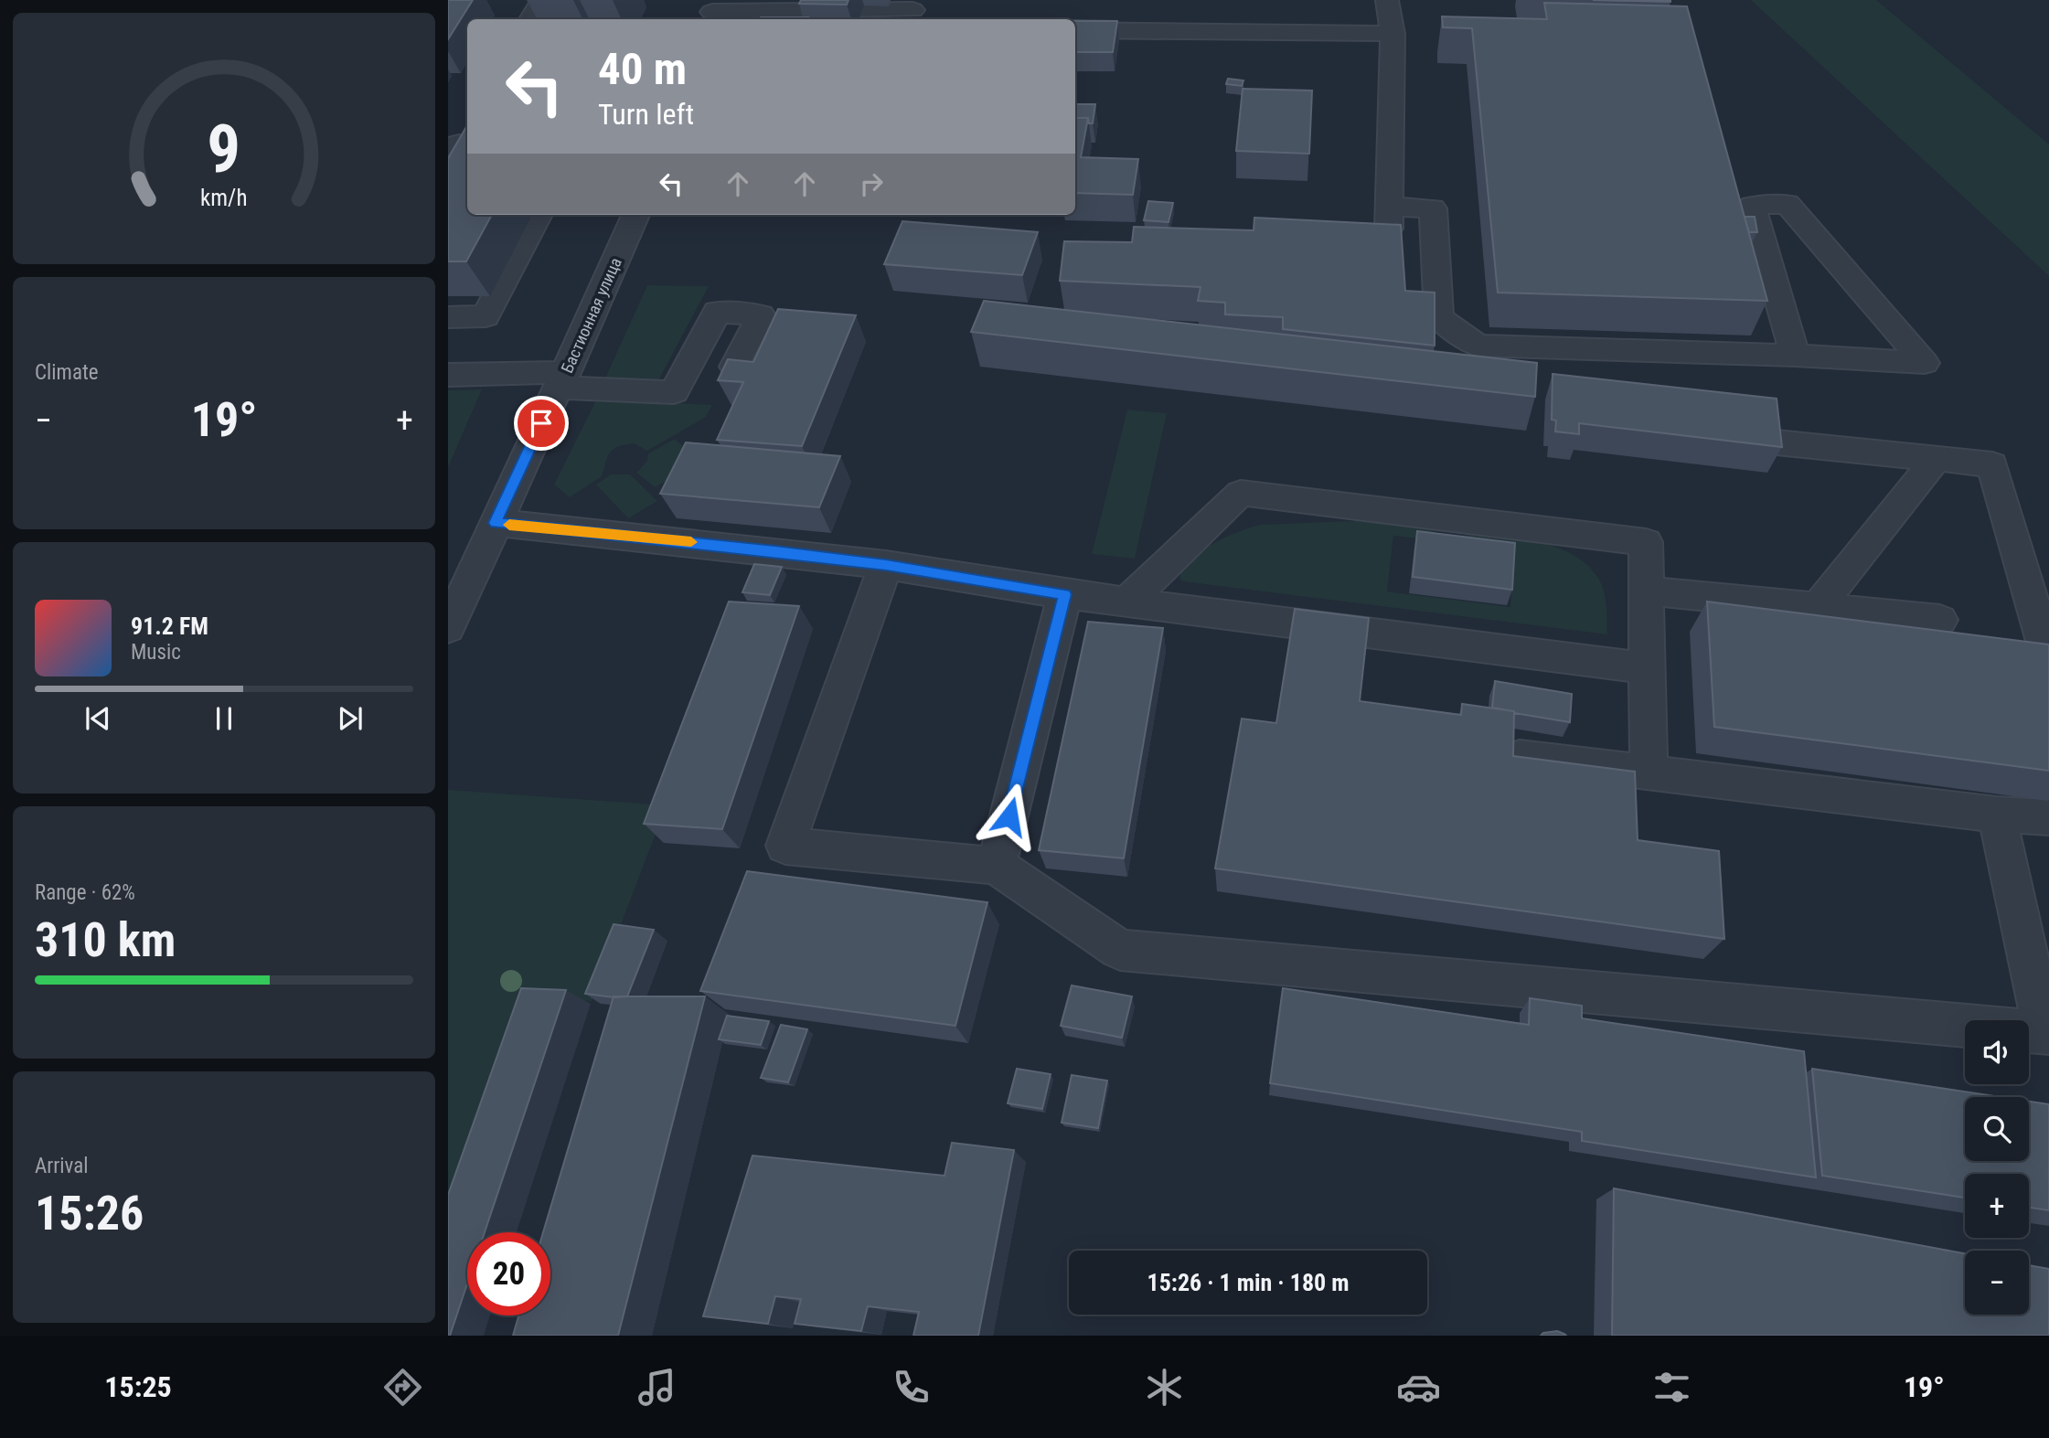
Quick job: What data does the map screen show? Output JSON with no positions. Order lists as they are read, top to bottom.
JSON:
{
  "streets": {
    "street": ["Бастионная улица"]
  },
  "page": {
    "turn": ["40 m", "Turn left"],
    "tile": [
      "Climate",
      ["Range · 62%", "310 km"],
      ["Arrival", "15:26"]
    ],
    "heat": ["−", "19°", "+"],
    "song": ["91.2 FM", "Music"],
    "map_buttons": ["+", "−"],
    "limit": "20",
    "trip": "15:26 · 1 min · 180 m",
    "tabs": ["15:25", "19°"],
    "gauge": ["9", "km/h"]
  }
}
